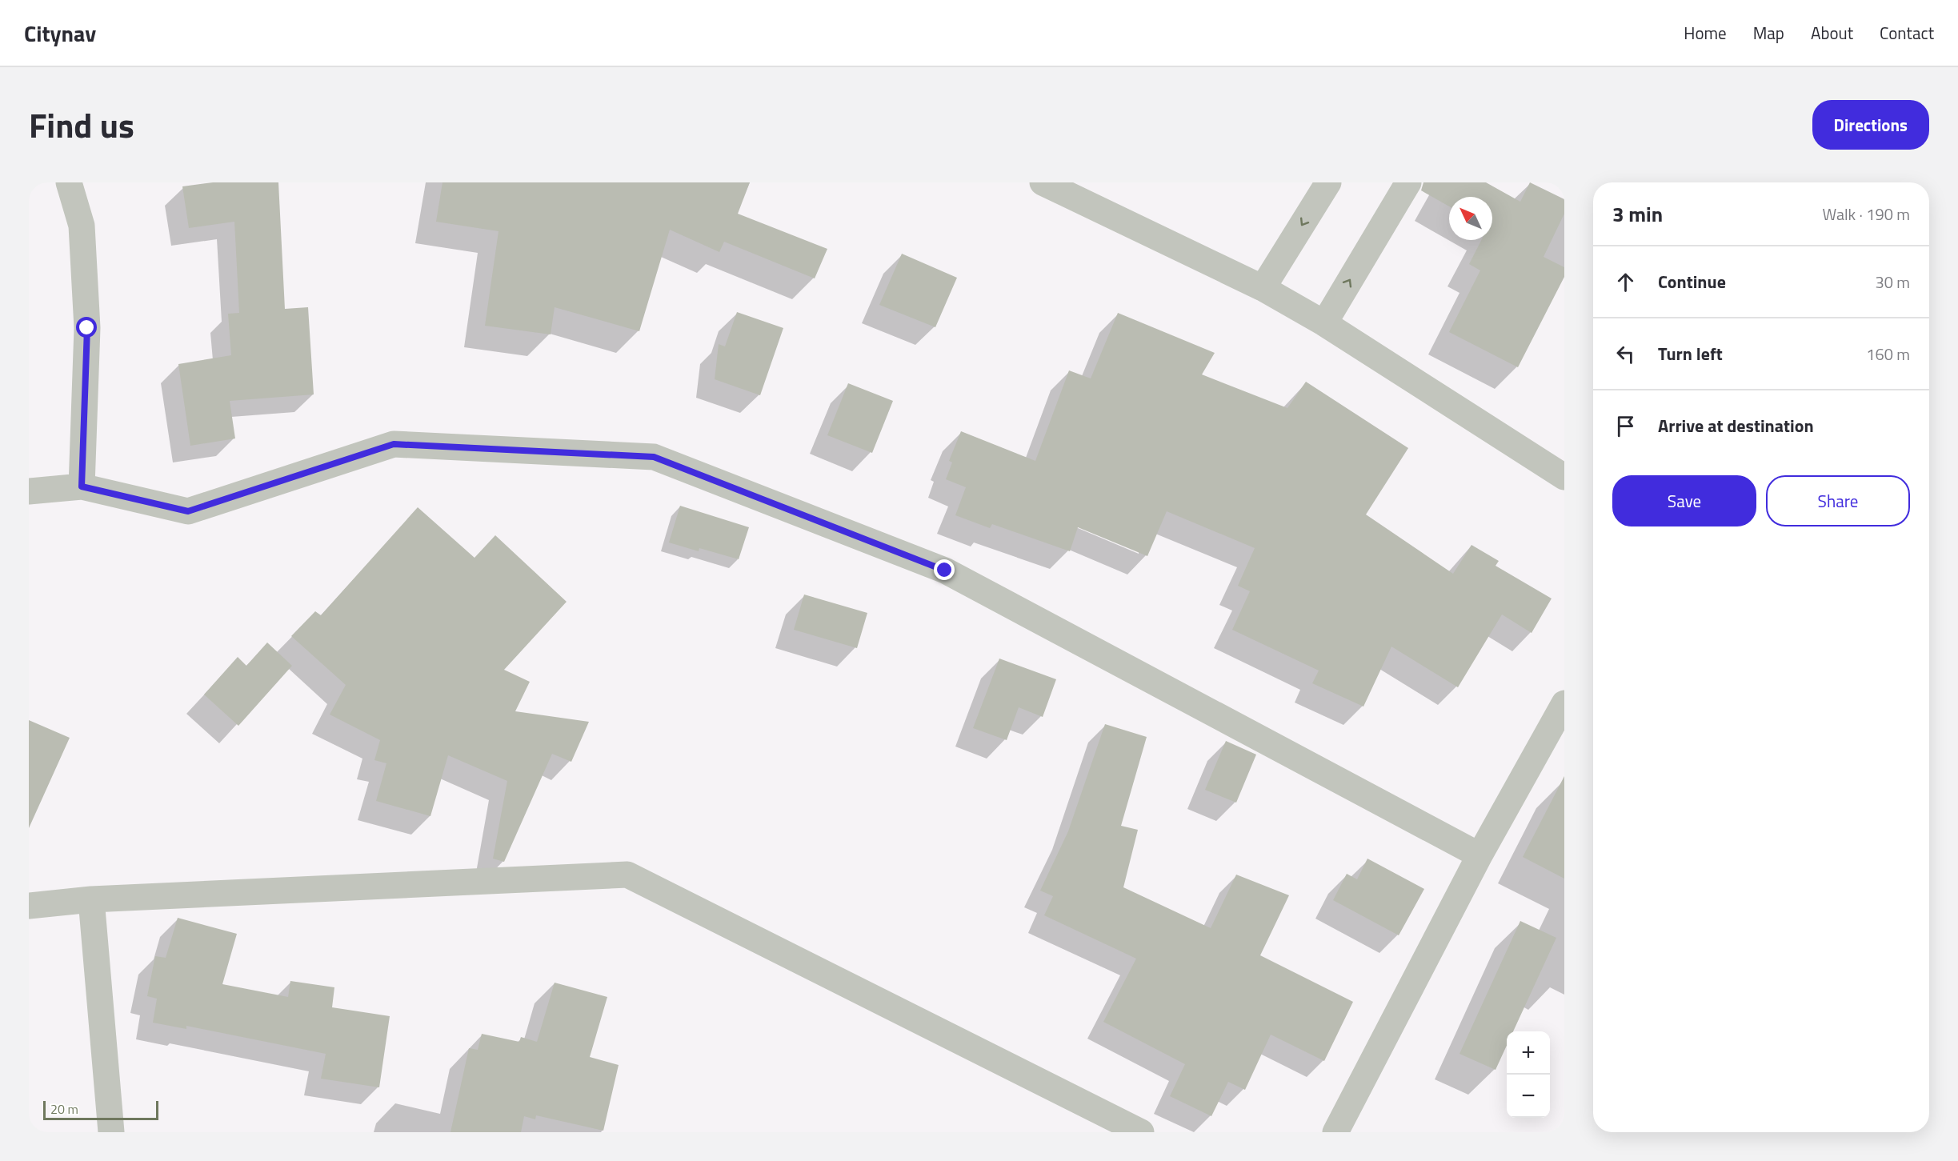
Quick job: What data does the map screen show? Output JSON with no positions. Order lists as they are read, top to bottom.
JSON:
{
  "scale_bar": "20 m",
  "north": "top left",
  "page": {
    "header": "Citynav",
    "nav": [
      "Home",
      "Map",
      "About",
      "Contact"
    ],
    "title": "Find us",
    "buttons": [
      "Directions",
      ["Save", "Share"]
    ],
    "heading": ["3 min", "Walk · 190 m"],
    "list": [
      ["Continue", "30 m"],
      ["Turn left", "160 m"],
      "Arrive at destination"
    ],
    "map_buttons": ["+", "−"],
    "scale": "20 m"
  }
}
